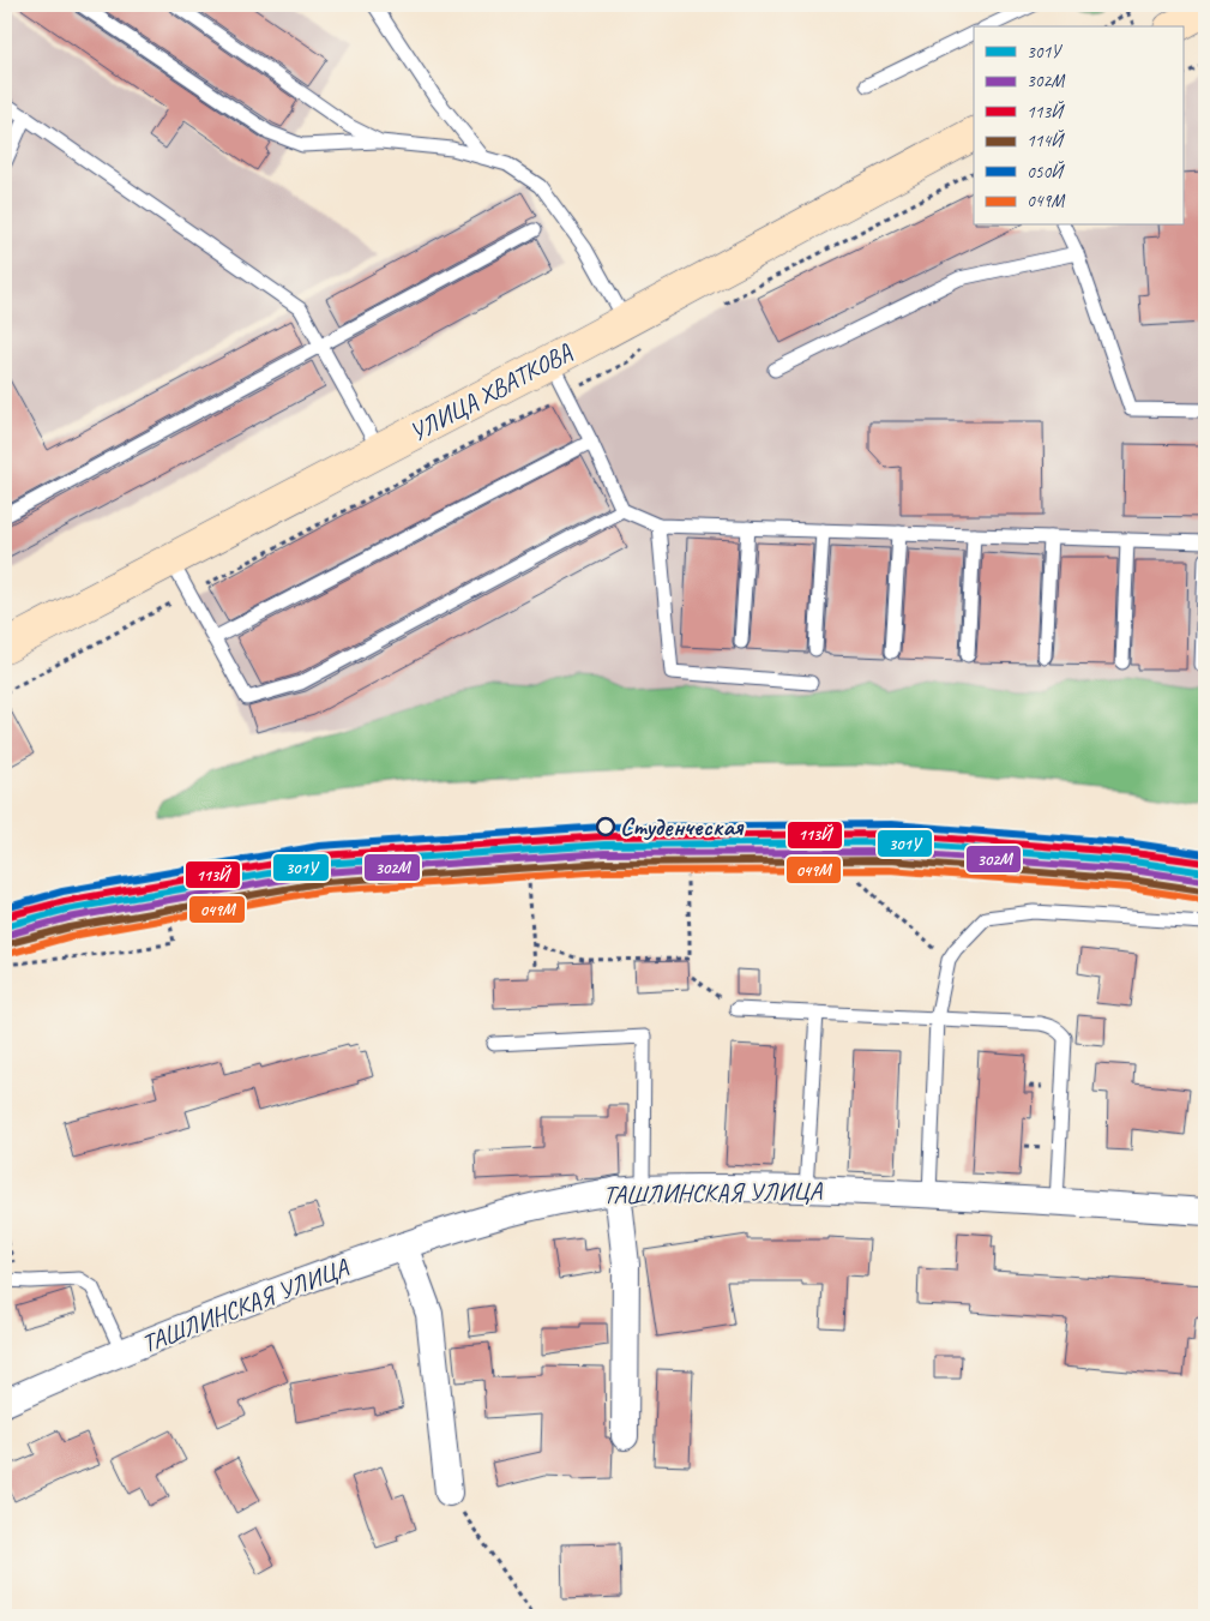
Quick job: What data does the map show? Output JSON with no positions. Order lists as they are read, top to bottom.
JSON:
{
  "streets": {
    "main road": ["УЛИЦА ХВАТКОВА"],
    "street": ["ТАШЛИНСКАЯ УЛИЦА"]
  },
  "places": ["Студенческая"],
  "lines": [
    "transit line 050Й",
    "transit line 113Й",
    "transit line 301У",
    "transit line 302М",
    "transit line 114Й",
    "transit line 049М"
  ],
  "legend": [
    "301У",
    "302М",
    "113Й",
    "114Й",
    "050Й",
    "049М"
  ]
}
